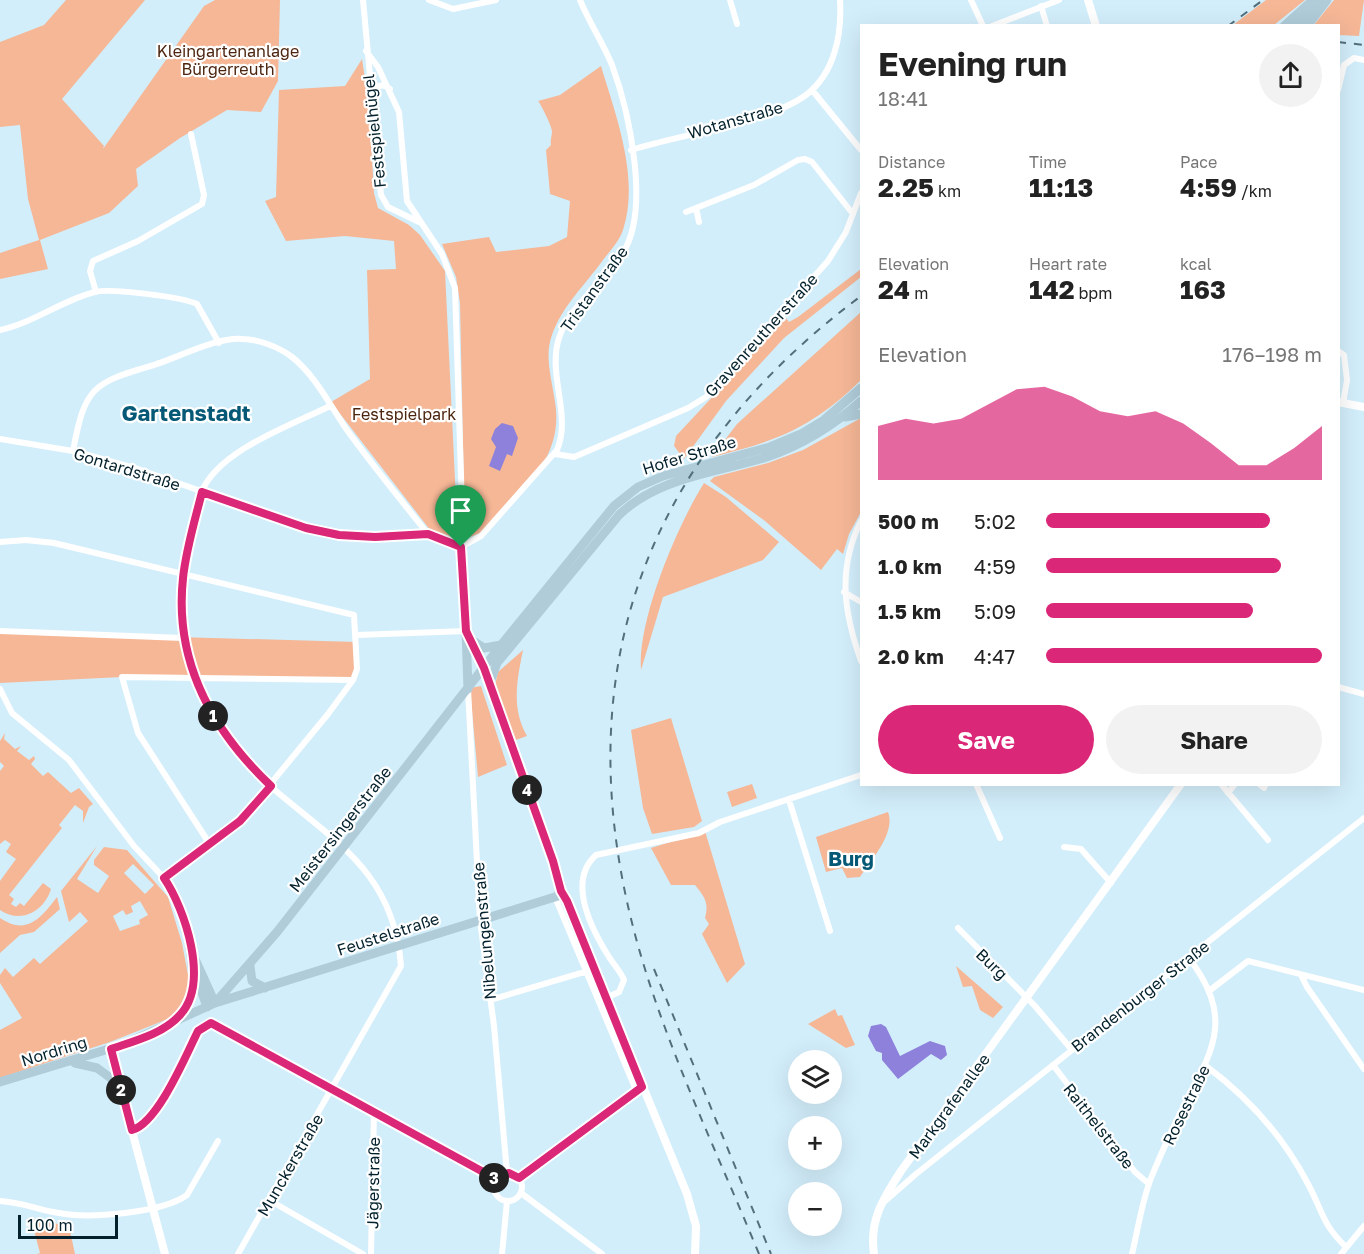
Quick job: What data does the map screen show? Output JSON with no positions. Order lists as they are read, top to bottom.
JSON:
{
  "streets": {
    "main road": [
      "Hofer Straße",
      "Meistersingerstraße",
      "Feustelstraße",
      "Nordring"
    ],
    "street": [
      "Wotanstraße",
      "Festspielhügel",
      "Tristanstraße",
      "Gravenreutherstraße",
      "Gontardstraße",
      "Nibelungenstraße",
      "Burg",
      "Brandenburger Straße",
      "Rosestraße",
      "Markgrafenallee",
      "Raithelstraße",
      "Munckerstraße",
      "Jägerstraße"
    ]
  },
  "crossings": [
    ["Wotanstraße", "Tristanstraße"],
    ["Tristanstraße", "Gravenreutherstraße"],
    ["Hofer Straße", "Meistersingerstraße"],
    ["Meistersingerstraße", "Nibelungenstraße"],
    ["Meistersingerstraße", "Feustelstraße"],
    ["Meistersingerstraße", "Nordring"],
    ["Nibelungenstraße", "Feustelstraße"],
    ["Feustelstraße", "Nordring"],
    ["Feustelstraße", "Munckerstraße"],
    ["Burg", "Markgrafenallee"],
    ["Brandenburger Straße", "Rosestraße"],
    ["Brandenburger Straße", "Markgrafenallee"],
    ["Brandenburger Straße", "Raithelstraße"],
    ["Rosestraße", "Raithelstraße"]
  ],
  "districts": ["Gartenstadt", "Burg"],
  "parks": ["Kleingartenanlage Bürgerreuth", "Festspielpark"],
  "scale_bar": "100 m",
  "page": {
    "heading": ["Evening run", "18:41"],
    "stats": [
      ["Distance", "2.25 km"],
      ["Time", "11:13"],
      ["Pace", "4:59 /km"],
      ["Elevation", "24 m"],
      ["Heart rate", "142 bpm"],
      ["kcal", "163"]
    ],
    "chart": ["Elevation", "176–198 m"],
    "list": [
      {
        "name": "500 m",
        "note": "5:02"
      },
      {
        "name": "1.0 km",
        "note": "4:59"
      },
      {
        "name": "1.5 km",
        "note": "5:09"
      },
      {
        "name": "2.0 km",
        "note": "4:47"
      }
    ],
    "buttons": ["Save", "Share"],
    "pins": [
      "1",
      "4",
      "2",
      "3"
    ],
    "map_buttons": ["+", "−"],
    "scale": "100 m"
  }
}
